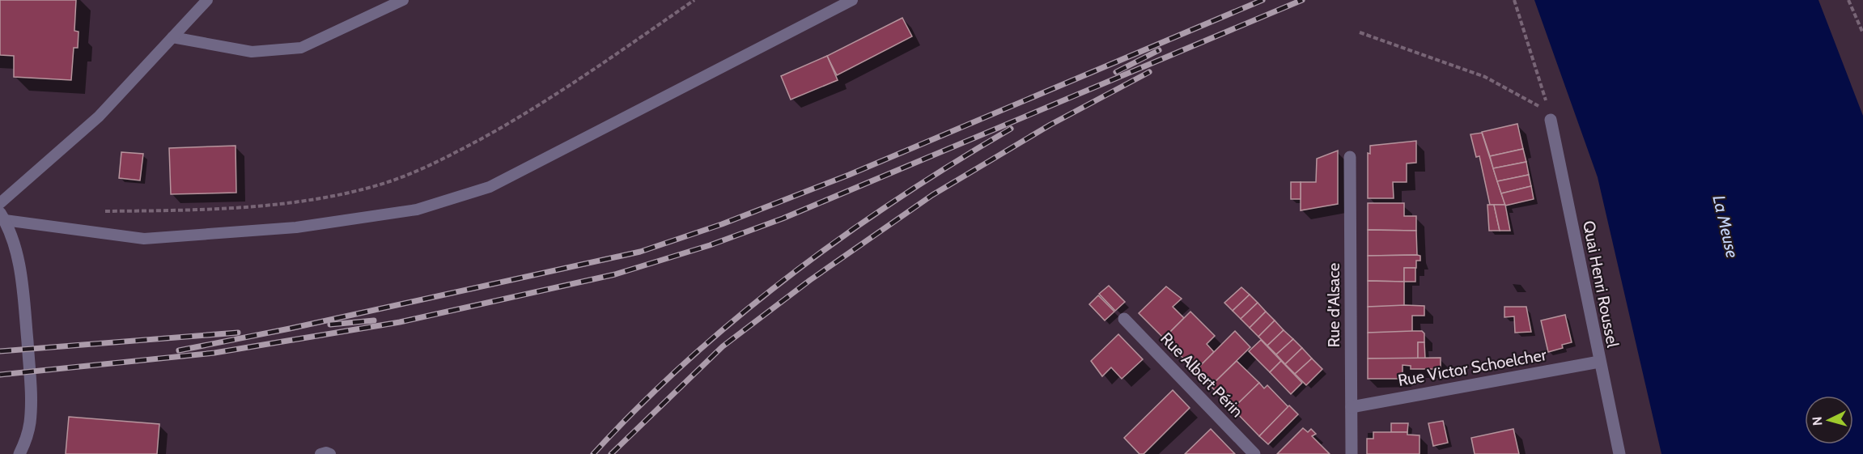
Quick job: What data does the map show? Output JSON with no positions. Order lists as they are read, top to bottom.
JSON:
{
  "streets": {
    "street": [
      "Quai Henri Roussel",
      "Rue d'Alsace",
      "Rue Victor Schoelcher",
      "Rue Albert Périn"
    ]
  },
  "crossings": [
    ["Quai Henri Roussel", "Rue Victor Schoelcher"],
    ["Rue d'Alsace", "Rue Victor Schoelcher"]
  ],
  "water": ["La Meuse"],
  "north": "left"
}
